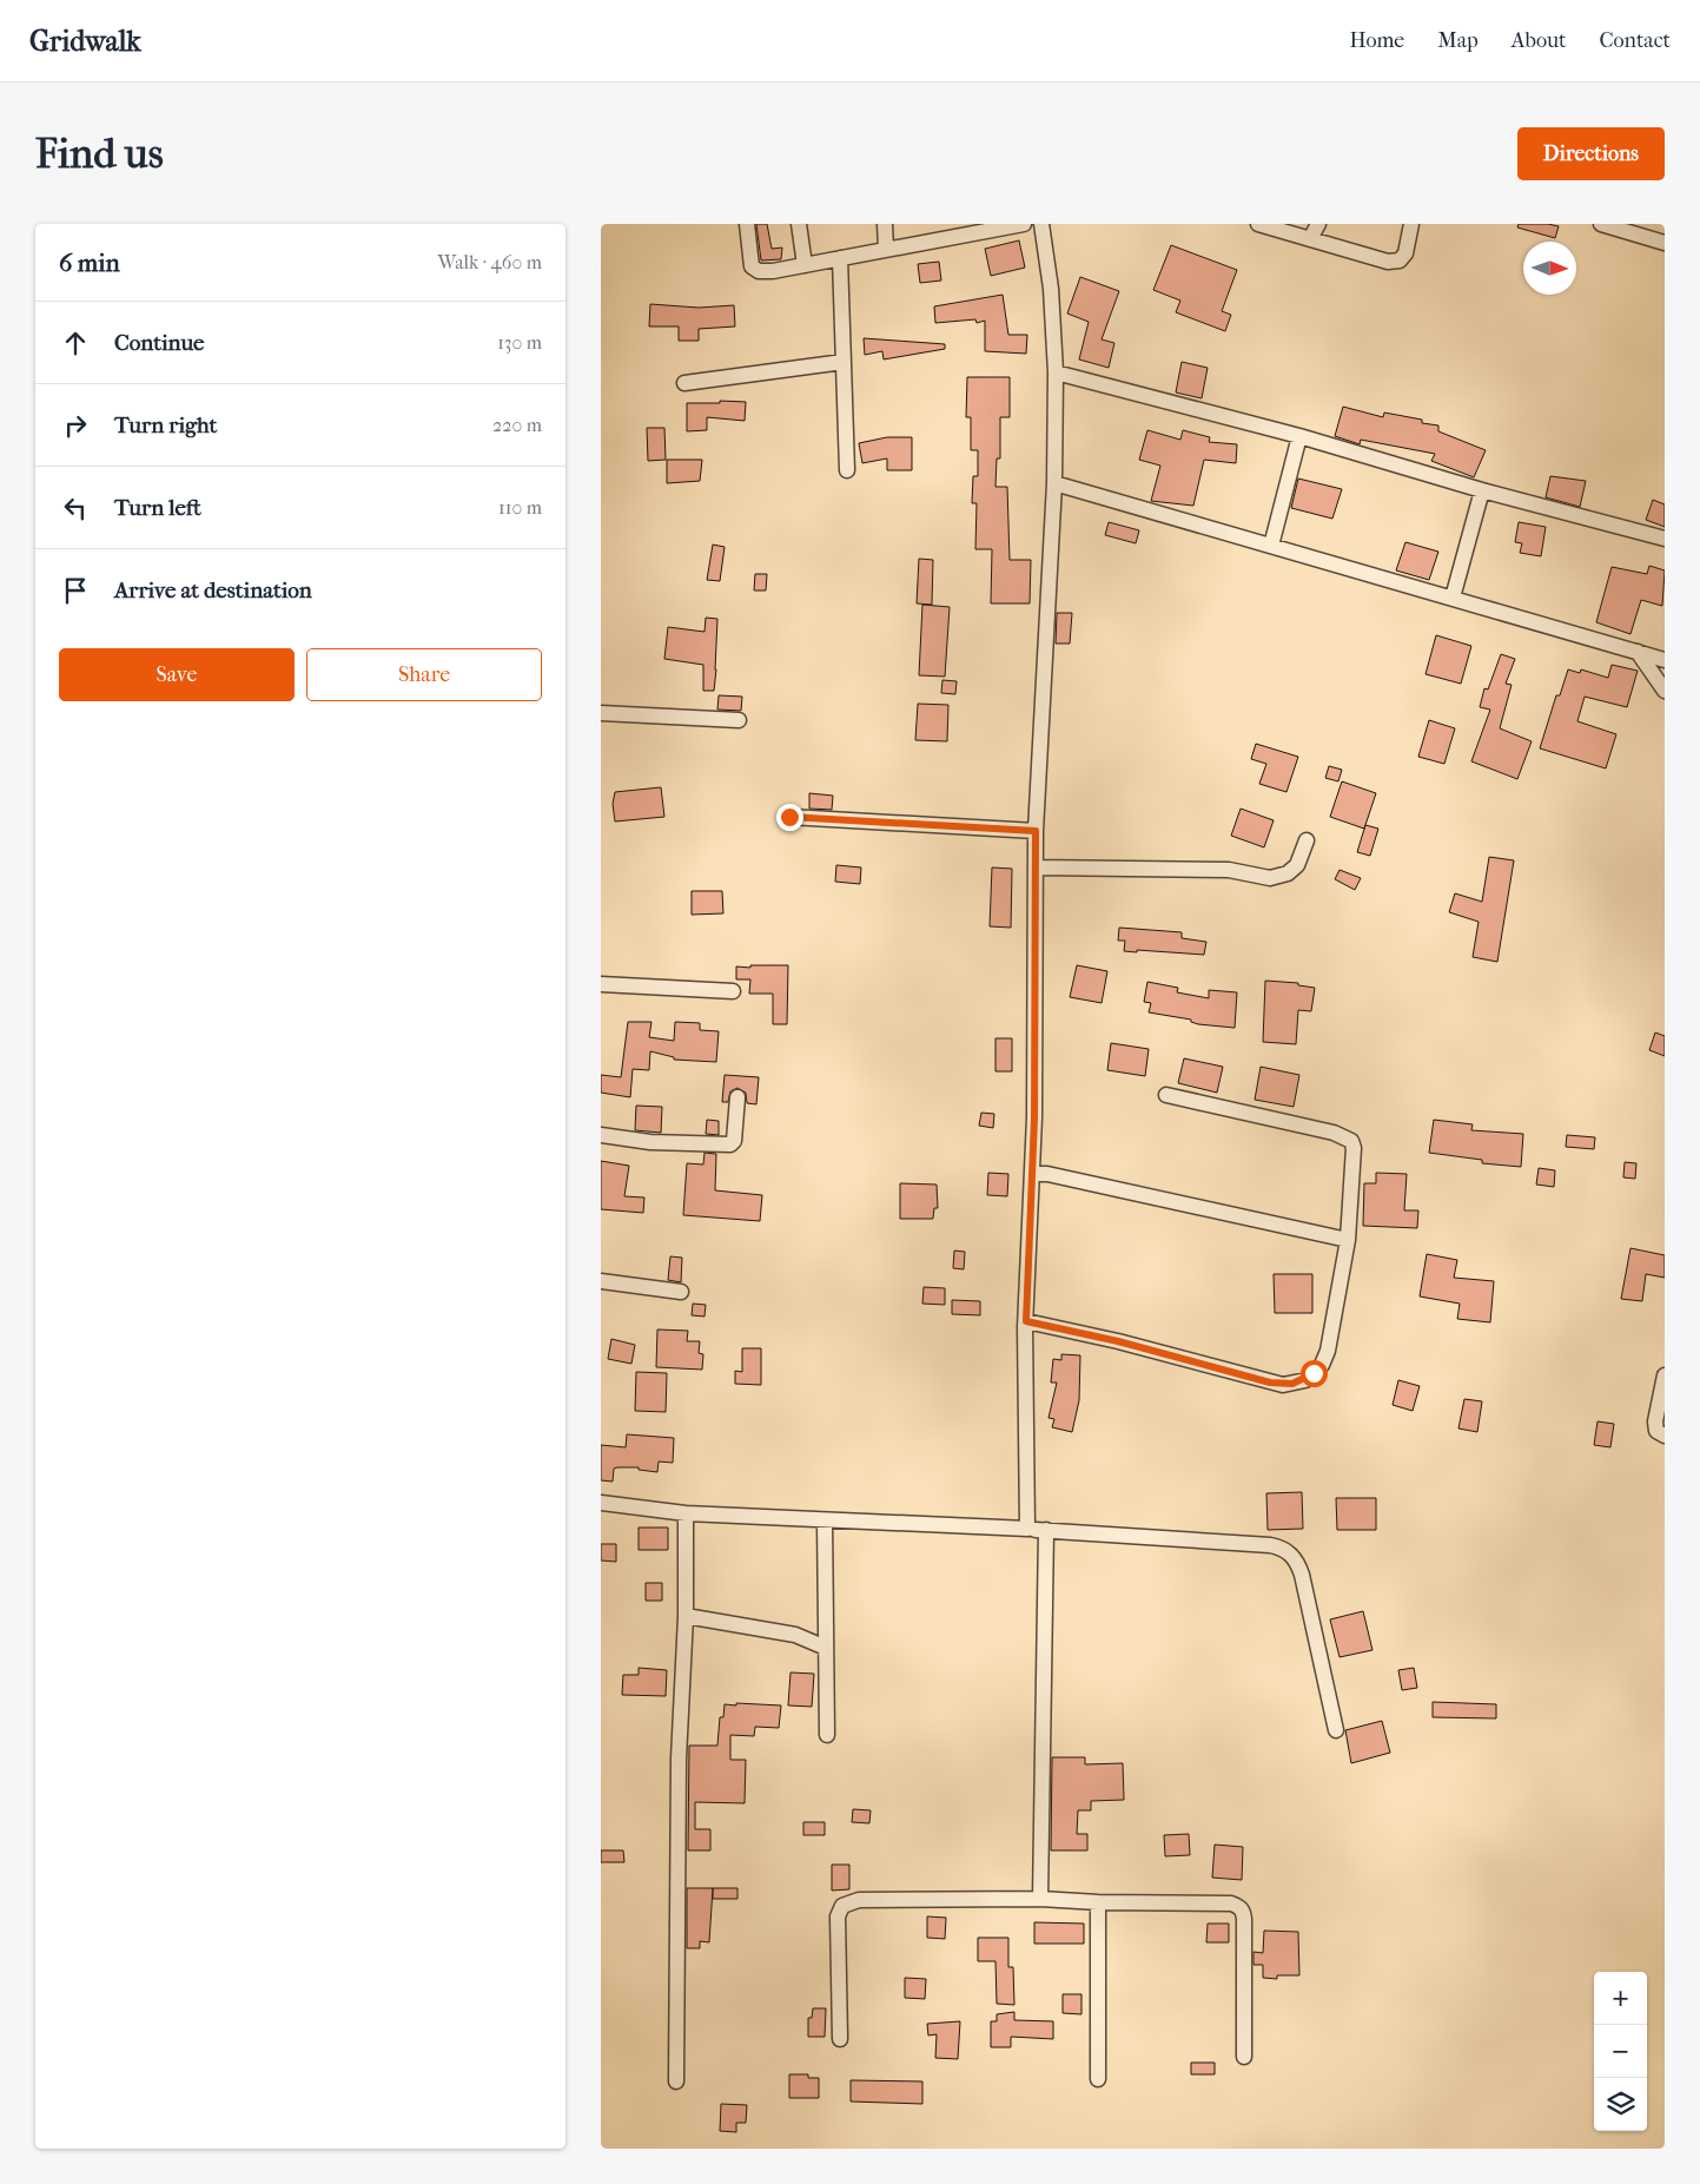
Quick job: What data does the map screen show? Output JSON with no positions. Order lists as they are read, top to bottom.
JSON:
{
  "north": "right",
  "page": {
    "header": "Gridwalk",
    "nav": [
      "Home",
      "Map",
      "About",
      "Contact"
    ],
    "buttons": [
      "Directions",
      ["Save", "Share"]
    ],
    "title": "Find us",
    "heading": ["6 min", "Walk · 460 m"],
    "list": [
      ["Continue", "130 m"],
      ["Turn right", "220 m"],
      ["Turn left", "110 m"],
      "Arrive at destination"
    ],
    "map_buttons": ["+", "−"]
  }
}
